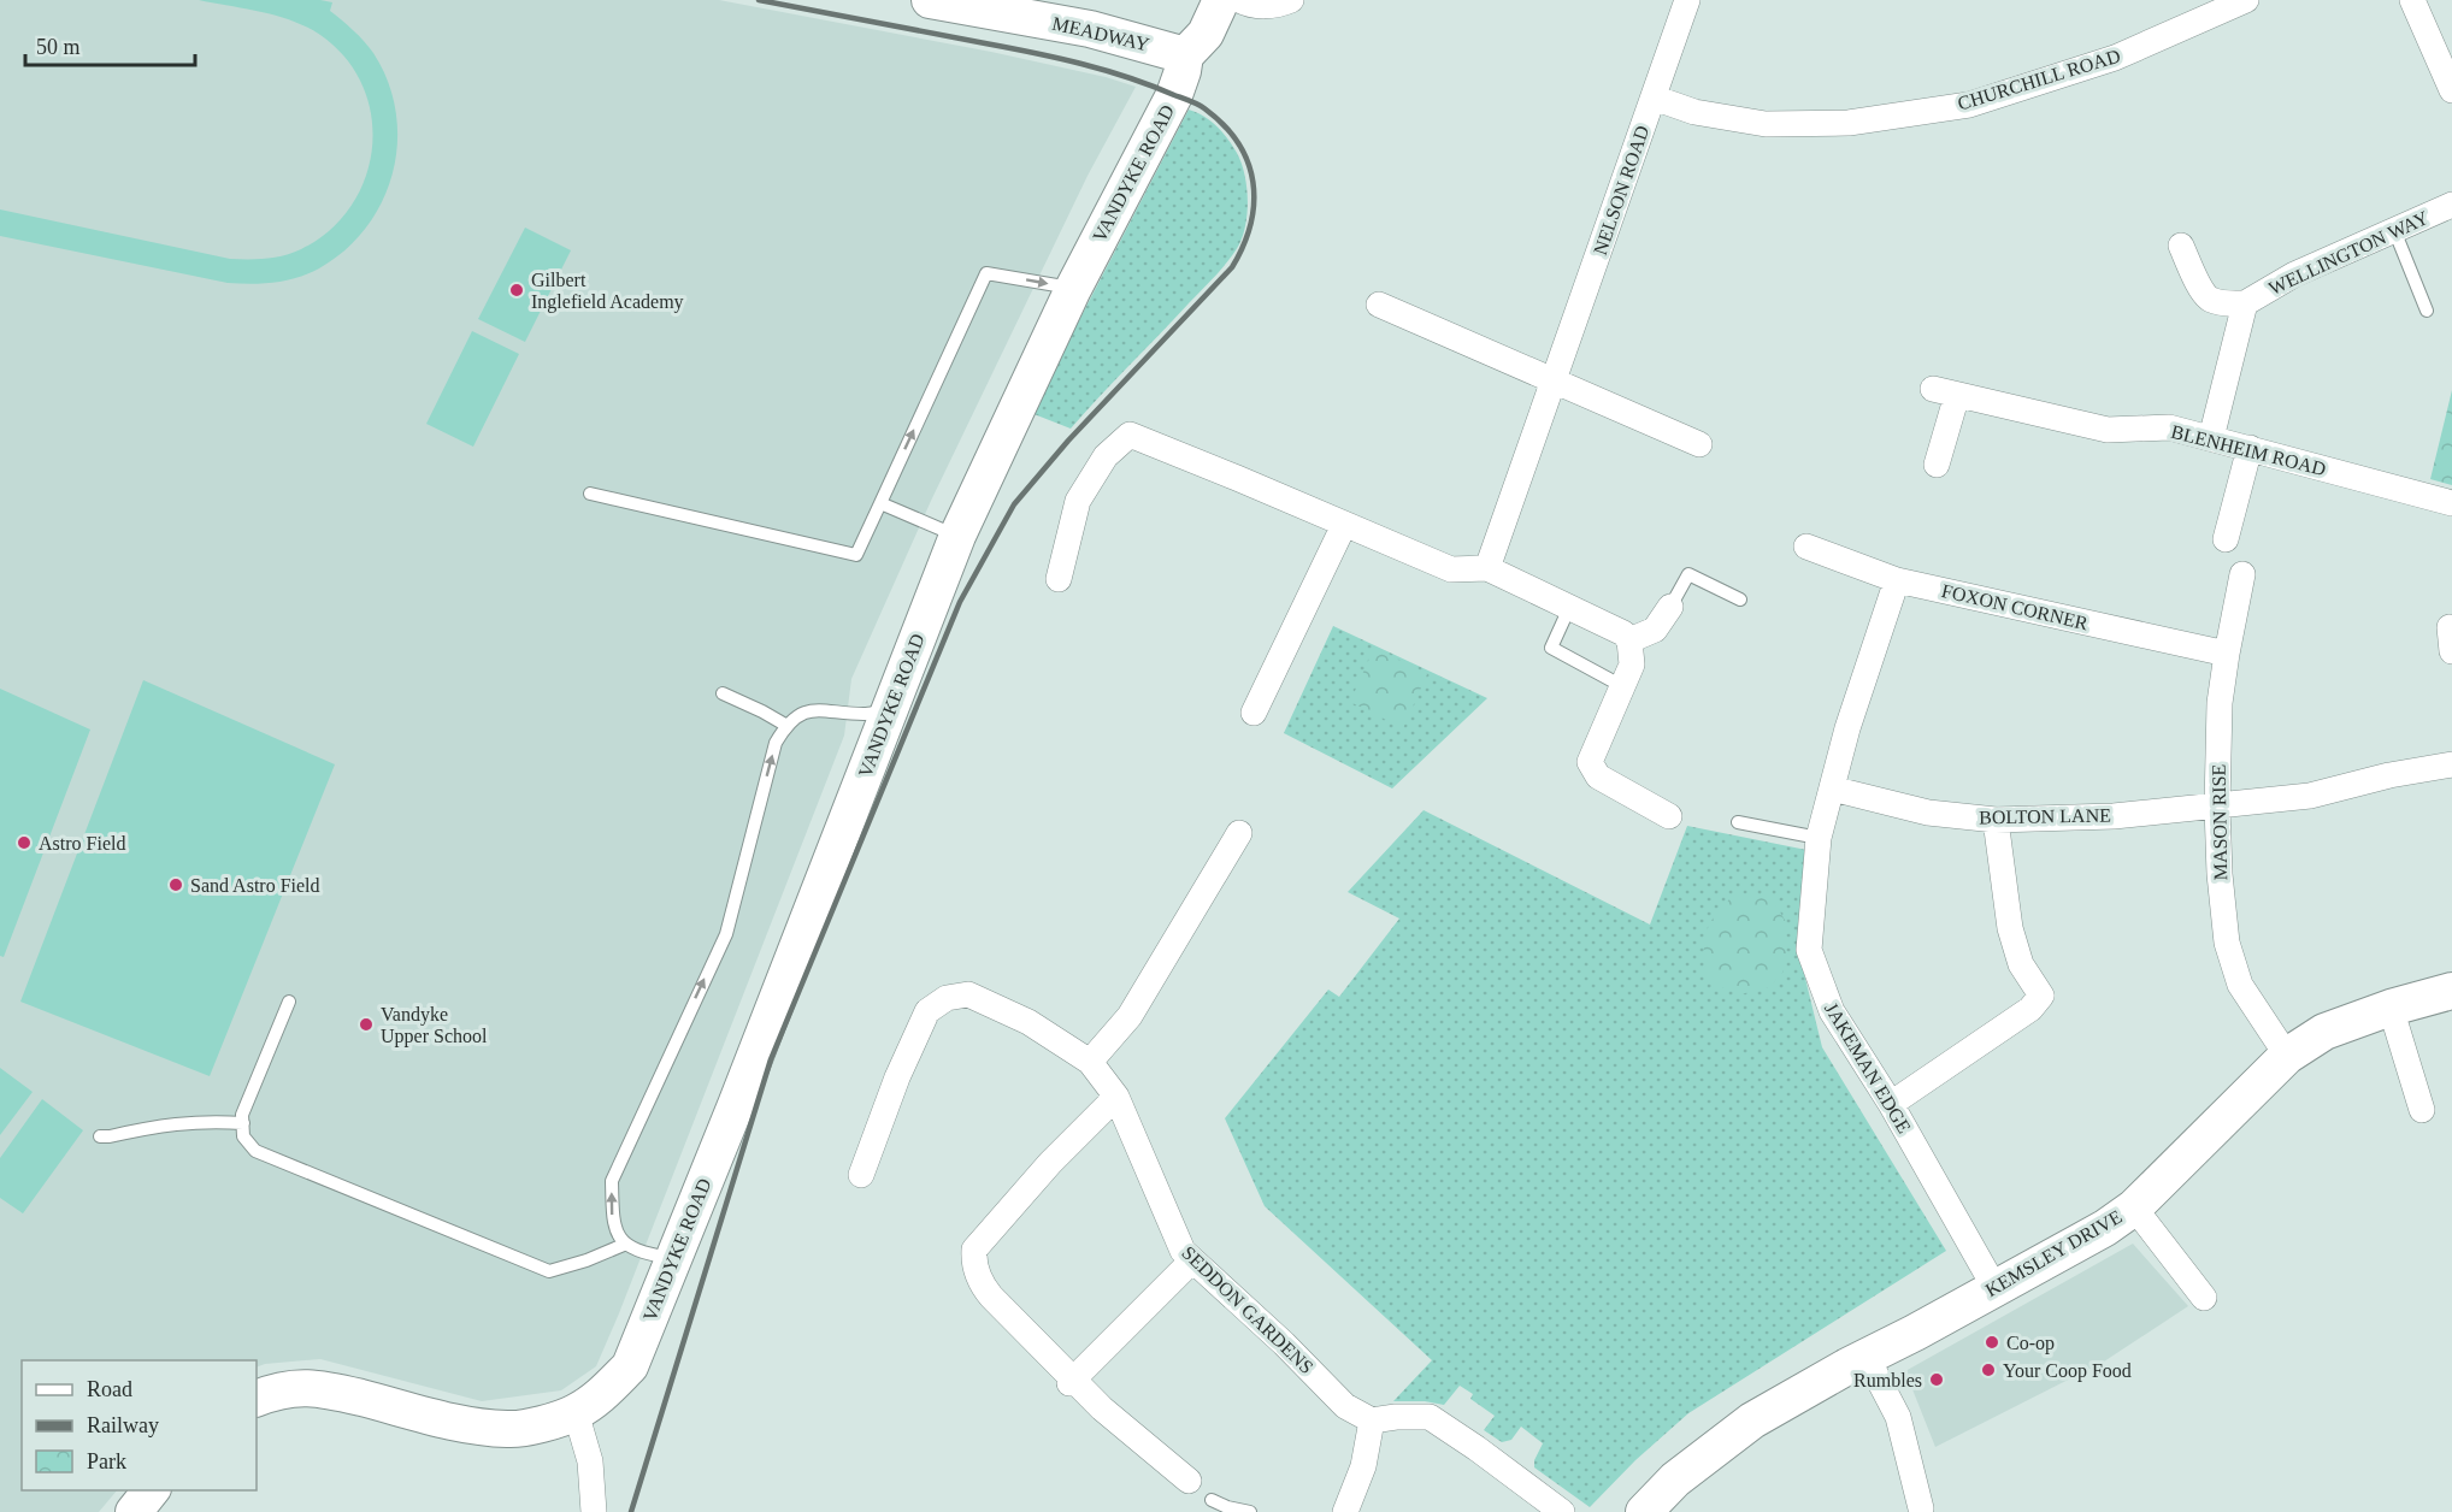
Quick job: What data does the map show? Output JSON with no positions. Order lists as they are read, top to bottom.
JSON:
{
  "streets": {
    "street": [
      "MEADWAY",
      "CHURCHILL ROAD",
      "VANDYKE ROAD",
      "NELSON ROAD",
      "WELLINGTON WAY",
      "BLENHEIM ROAD",
      "FOXON CORNER",
      "BOLTON LANE",
      "MASON RISE",
      "JAKEMAN EDGE",
      "KEMSLEY DRIVE",
      "SEDDON GARDENS"
    ]
  },
  "crossings": [
    ["MEADWAY", "VANDYKE ROAD"],
    ["CHURCHILL ROAD", "NELSON ROAD"],
    ["WELLINGTON WAY", "BLENHEIM ROAD"],
    ["FOXON CORNER", "MASON RISE"],
    ["FOXON CORNER", "JAKEMAN EDGE"],
    ["BOLTON LANE", "MASON RISE"],
    ["BOLTON LANE", "JAKEMAN EDGE"],
    ["MASON RISE", "KEMSLEY DRIVE"],
    ["JAKEMAN EDGE", "KEMSLEY DRIVE"]
  ],
  "places": [
    "Gilbert Inglefield Academy",
    "Astro Field",
    "Sand Astro Field",
    "Vandyke Upper School",
    "Co-op",
    "Your Coop Food",
    "Rumbles"
  ],
  "legend": ["Road", "Railway", "Park"],
  "scale_bar": "50 m"
}
